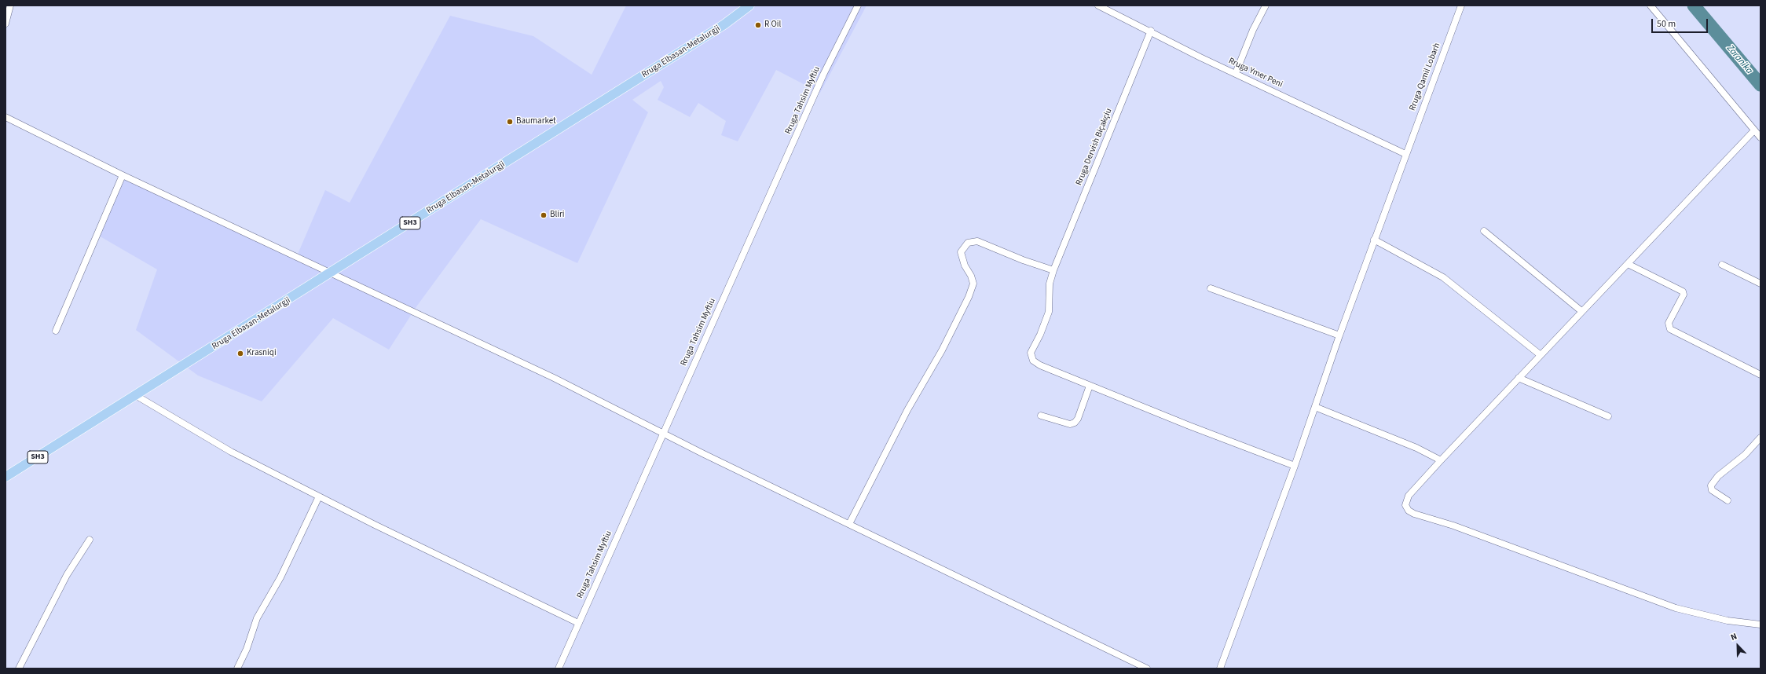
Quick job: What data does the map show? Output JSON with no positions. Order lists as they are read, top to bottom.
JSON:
{
  "streets": {
    "main road": ["Rruga Elbasan-Metalurgji", "SH3"],
    "street": [
      "Rruga Ymer Peni",
      "Rruga Qamil Lobarh",
      "Rruga Tahsim Myftiu",
      "Rruga Dervish Biçakçiu"
    ]
  },
  "crossings": [
    ["Rruga Ymer Peni", "Rruga Qamil Lobarh"],
    ["Rruga Ymer Peni", "Rruga Dervish Biçakçiu"],
    ["Rruga Qamil Lobarh", "Rruga Dervish Biçakçiu"]
  ],
  "water": ["Zaranika"],
  "places": [
    "R Oil",
    "Baumarket",
    "Bliri",
    "Krasniqi"
  ],
  "scale_bar": "50 m",
  "north": "top left"
}
